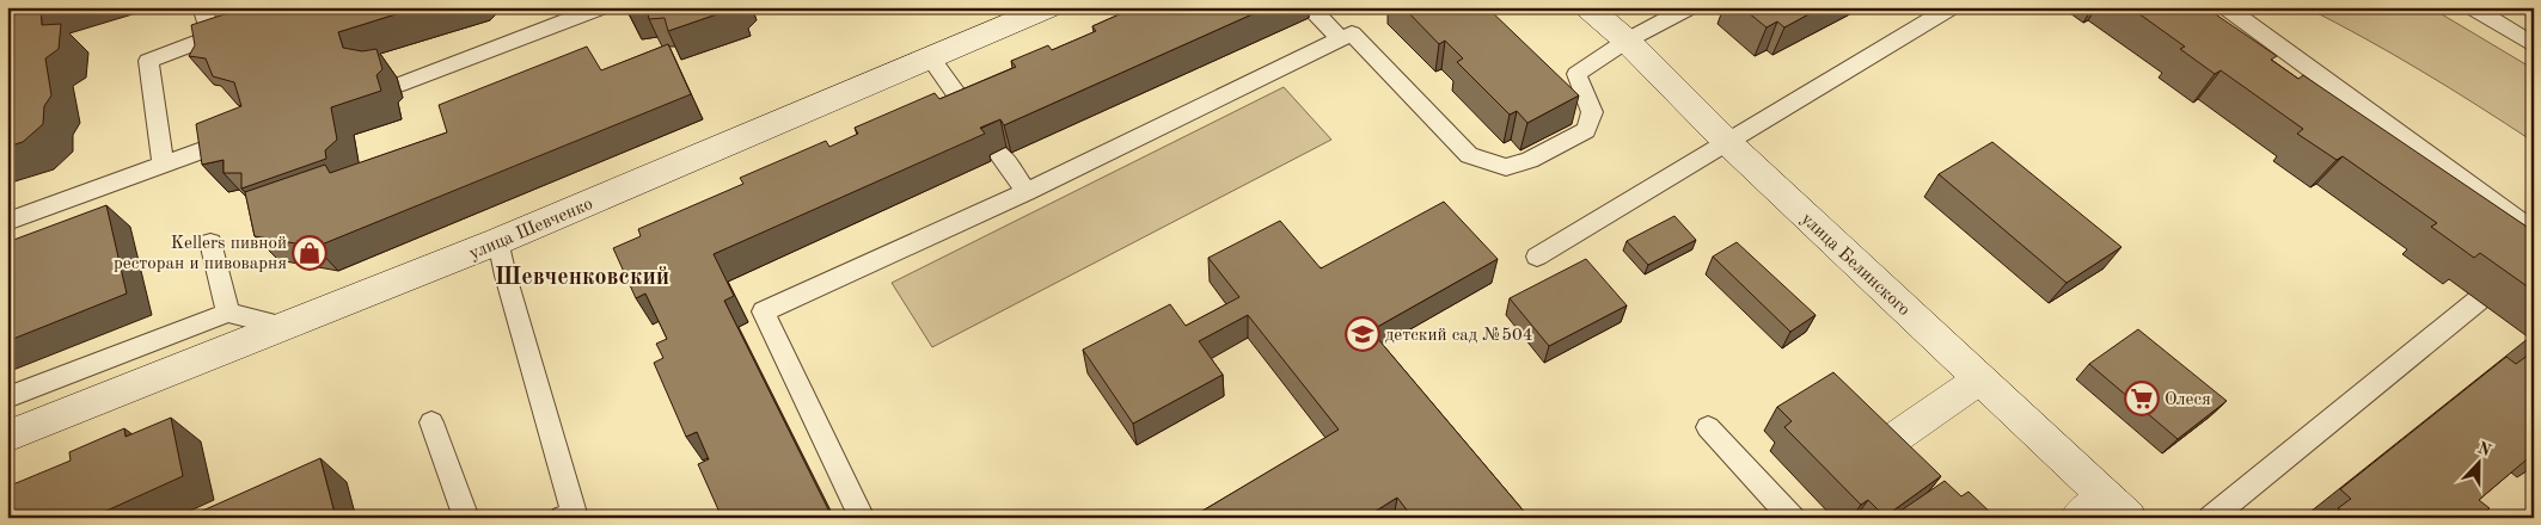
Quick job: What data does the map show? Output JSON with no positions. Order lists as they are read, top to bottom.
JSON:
{
  "streets": {
    "street": ["улица Шевченко", "улица Белинского"]
  },
  "districts": ["Шевченковский"],
  "places": {
    "shop": ["Kellers пивной ресторан и пивоварня"],
    "school or university": ["детский сад №504"],
    "supermarket": ["Олеся"]
  },
  "north": "top"
}
